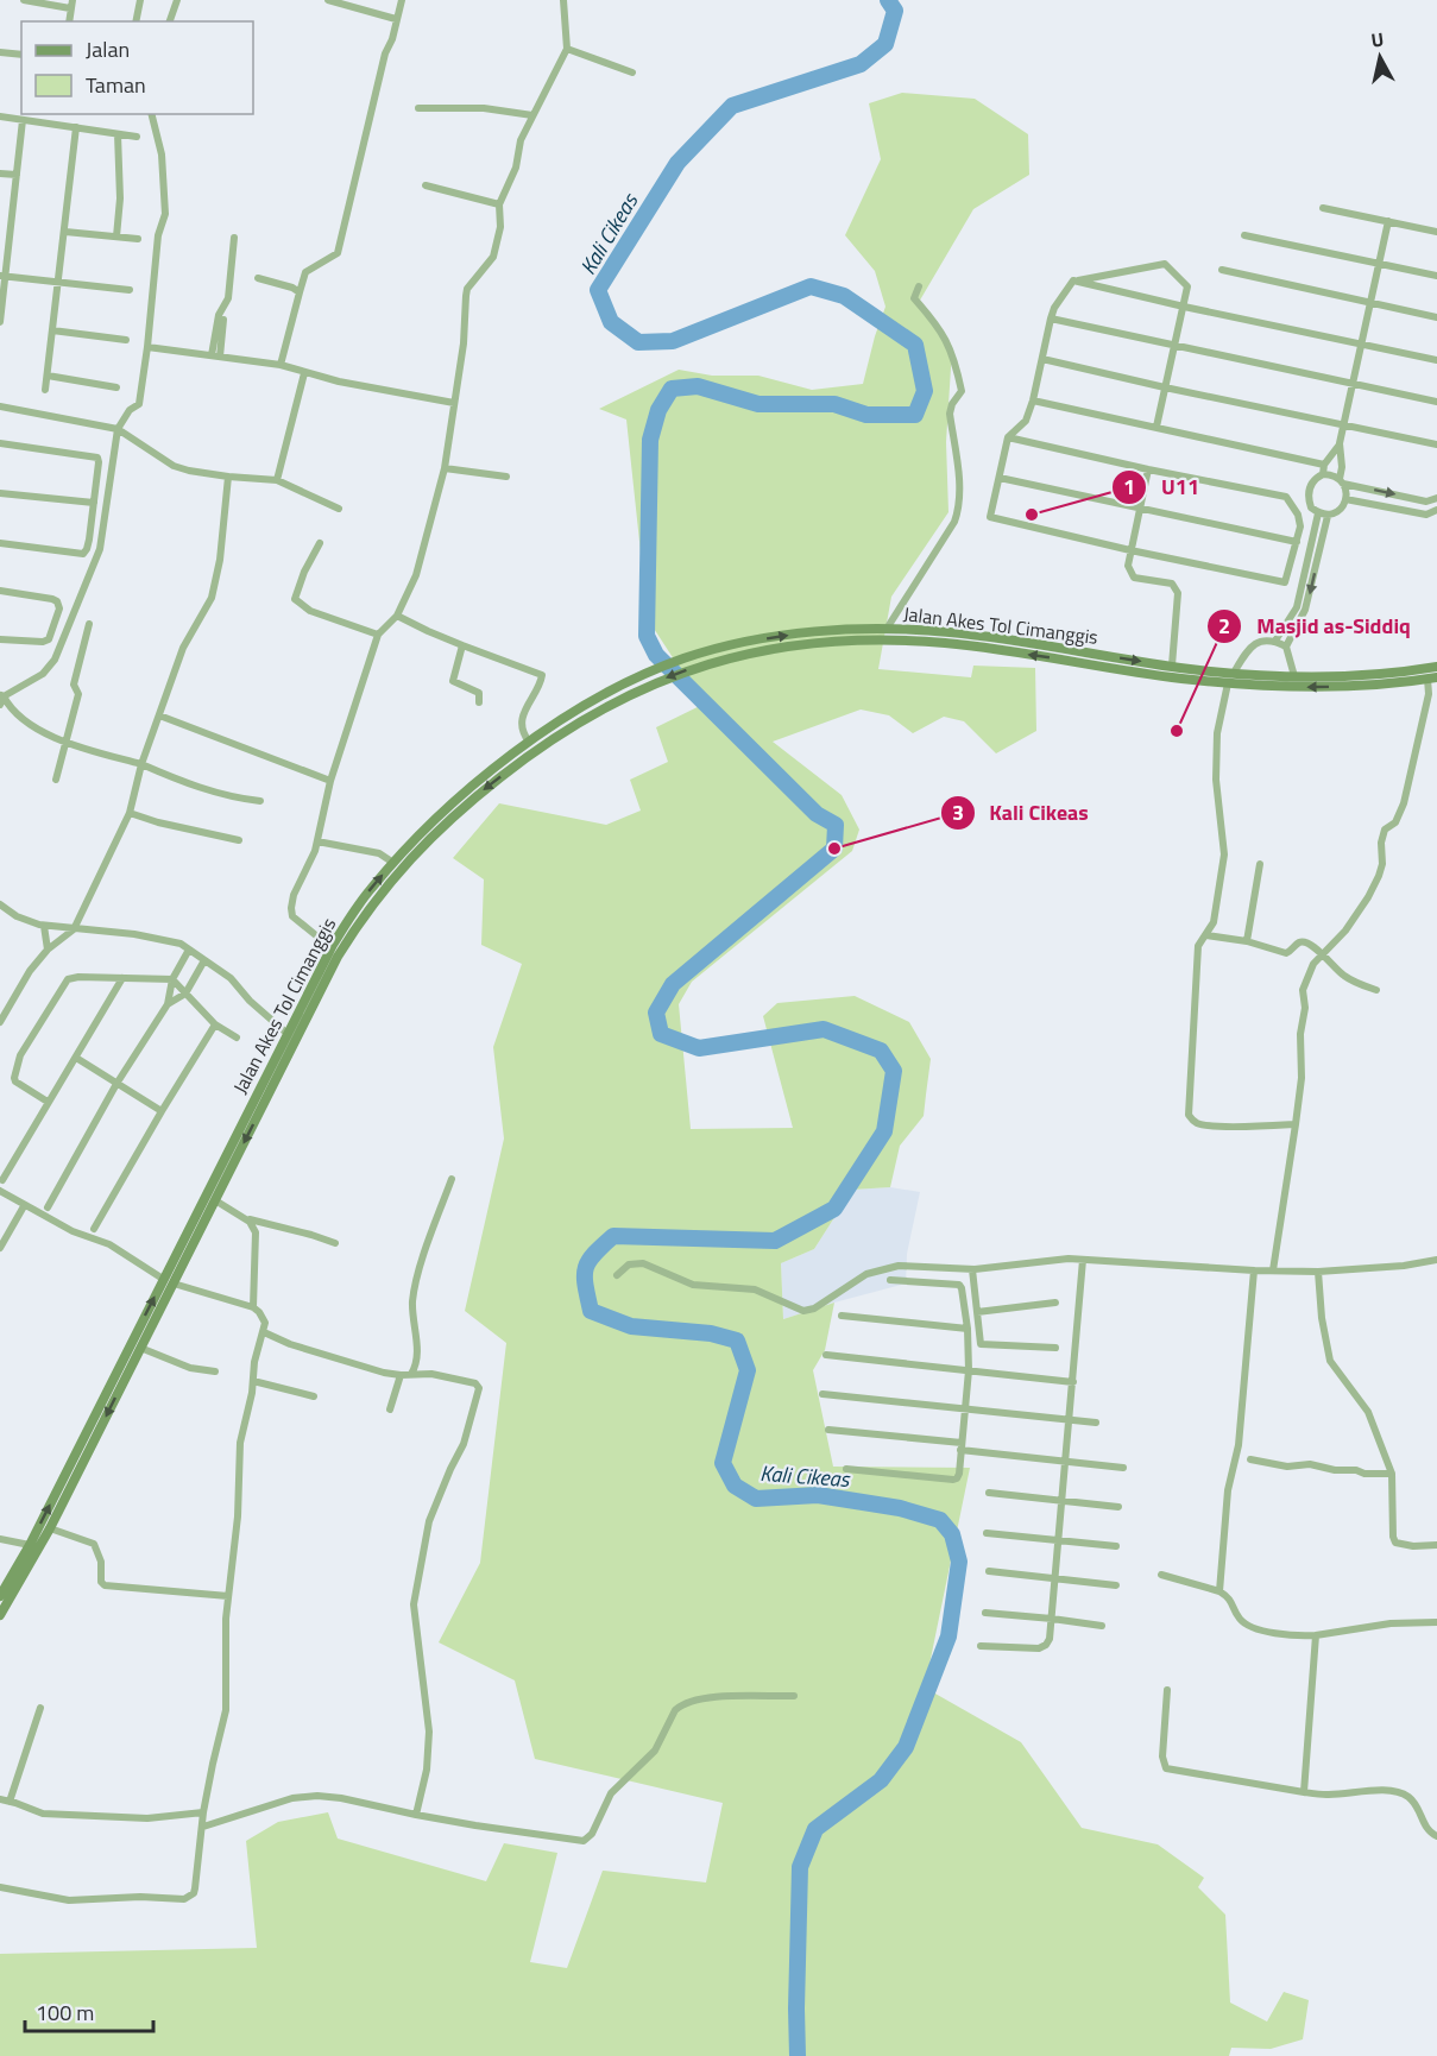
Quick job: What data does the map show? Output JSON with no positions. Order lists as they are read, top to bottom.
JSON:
{
  "streets": {
    "main road": ["Jalan Akes Tol Cimanggis"]
  },
  "water": ["Kali Cikeas"],
  "places": ["U11", "Masjid as-Siddiq", "Kali Cikeas"],
  "legend": ["Jalan", "Taman"],
  "scale_bar": "100 m",
  "north": "top"
}
